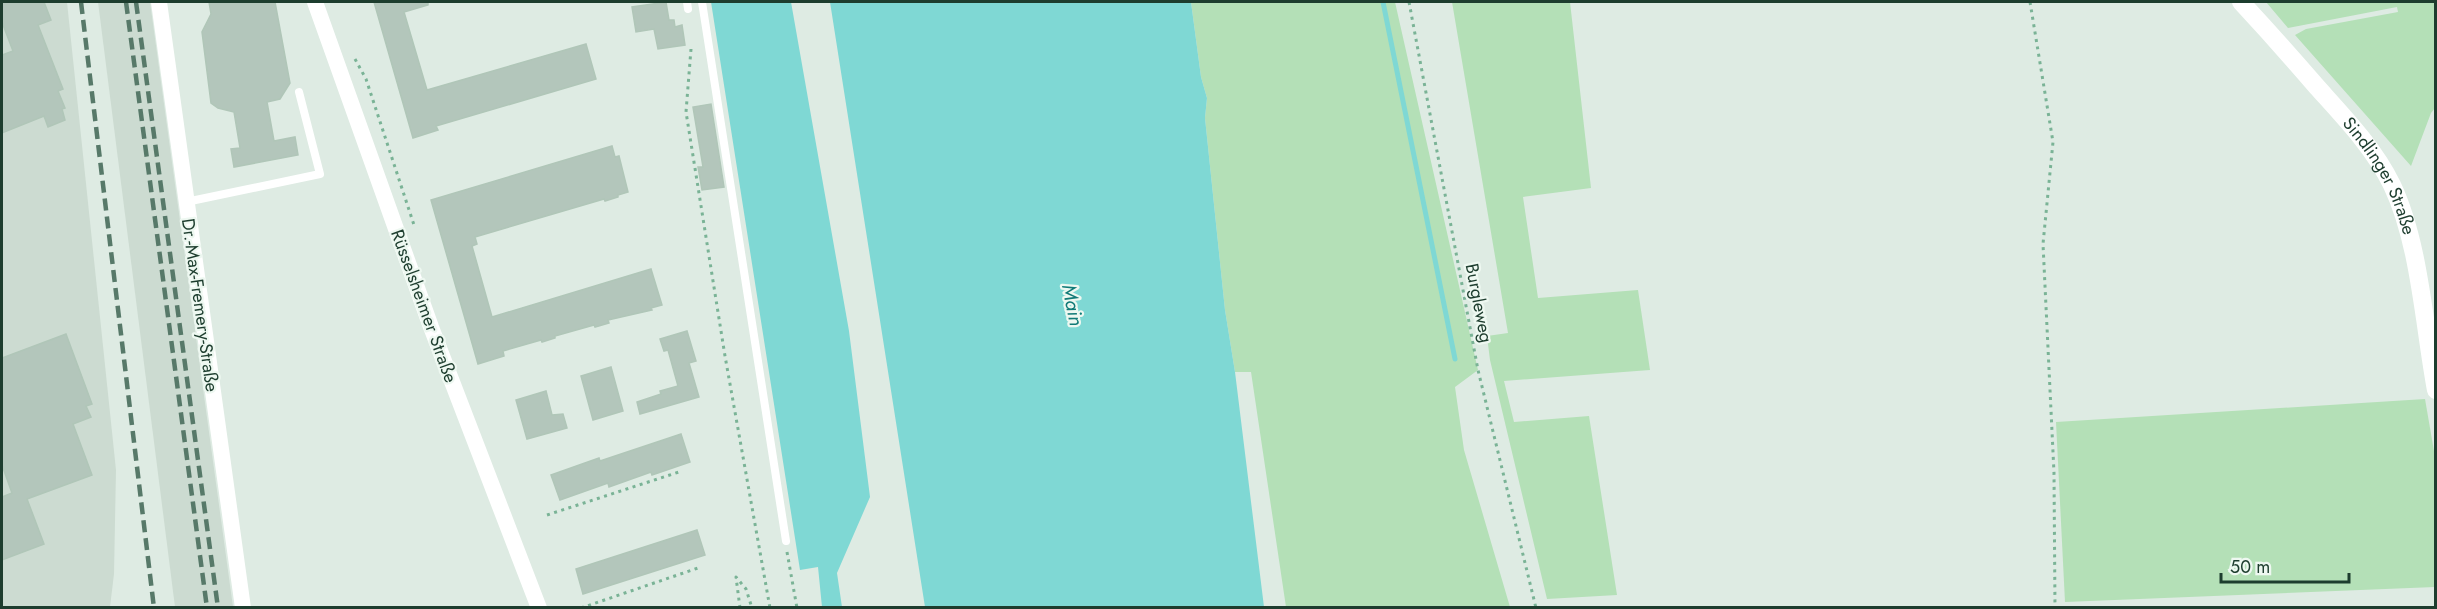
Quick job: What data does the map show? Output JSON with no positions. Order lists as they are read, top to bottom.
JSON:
{
  "streets": {
    "street": ["Sindlinger Straße", "Dr.-Max-Fremery-Straße", "Rüsselsheimer Straße"],
    "path": ["Burgleweg"]
  },
  "water": ["Main"],
  "scale_bar": "50 m"
}
